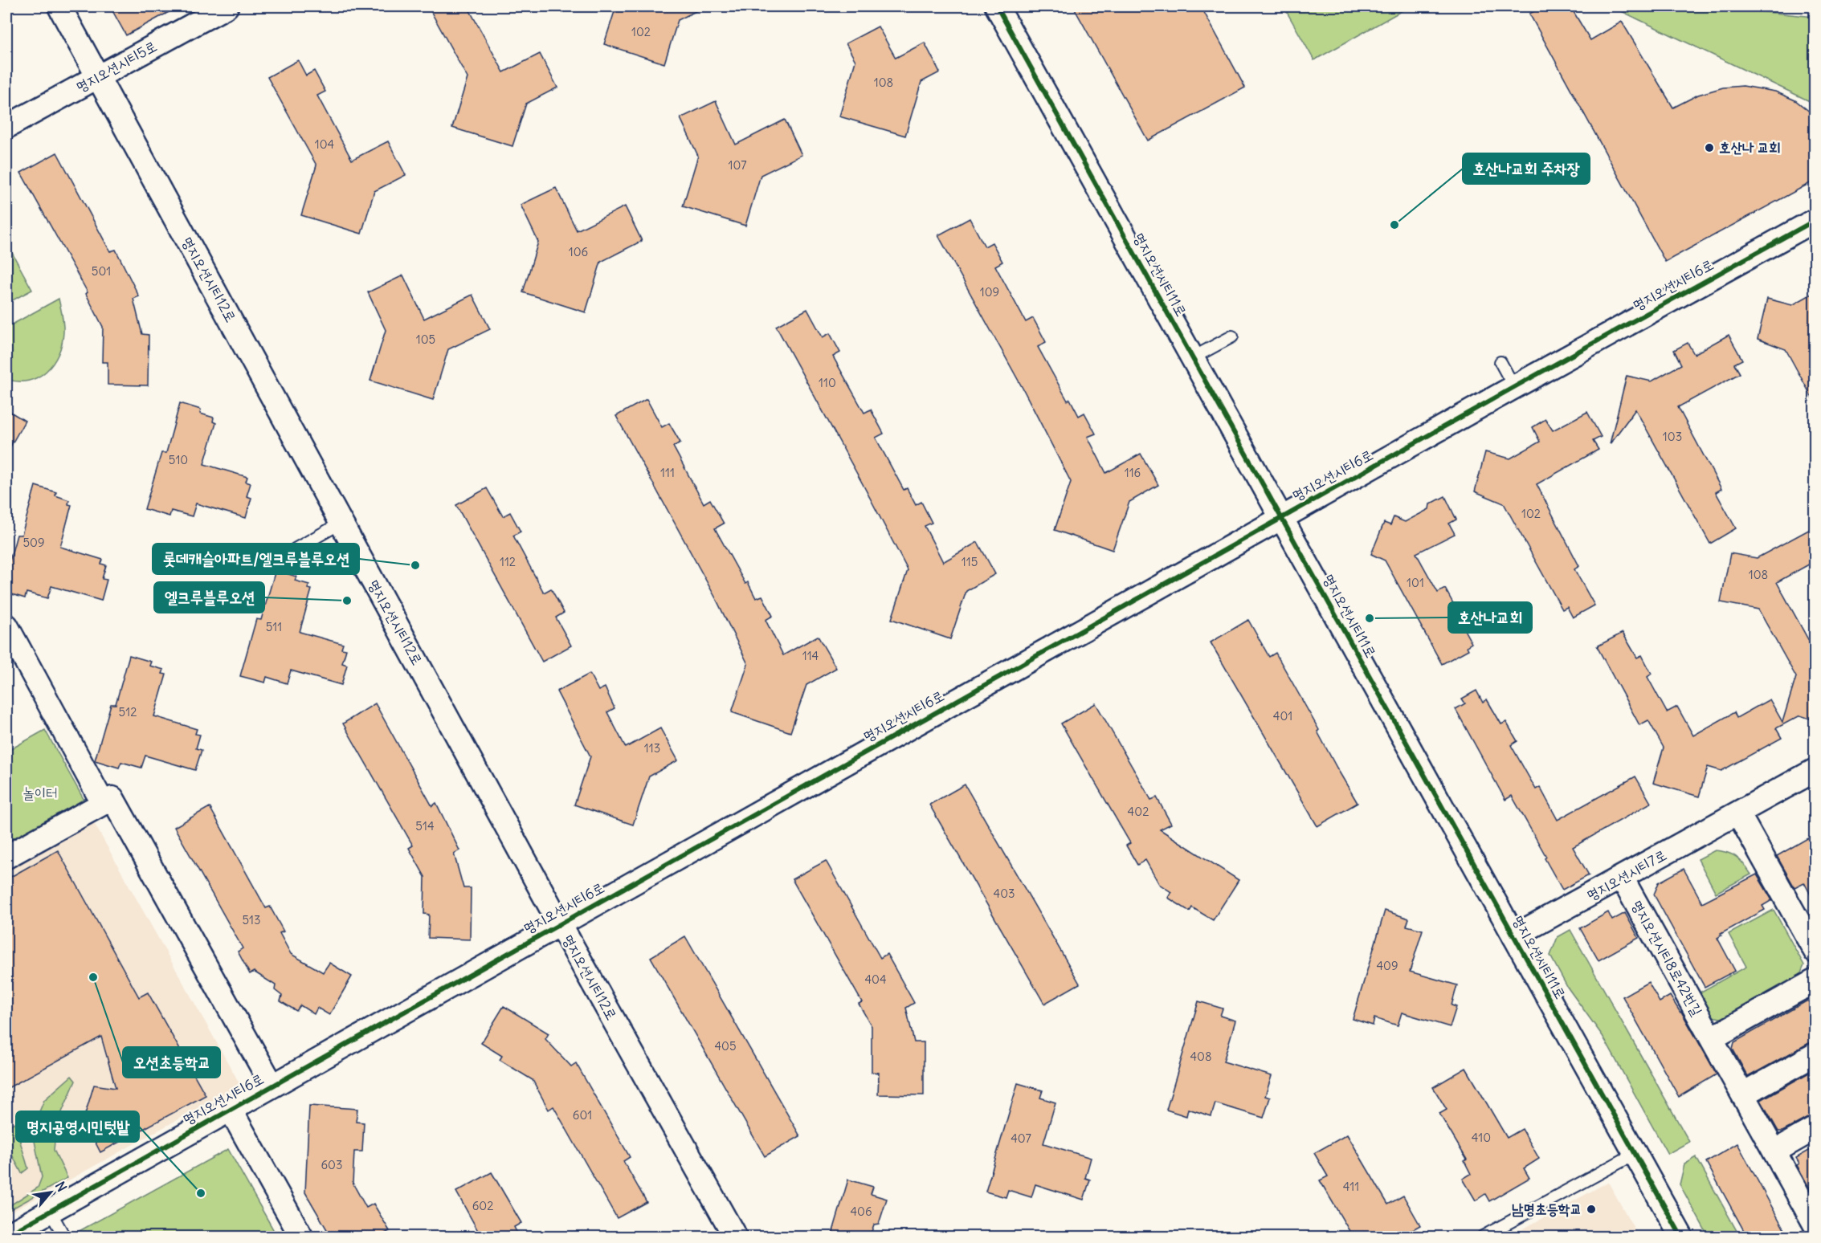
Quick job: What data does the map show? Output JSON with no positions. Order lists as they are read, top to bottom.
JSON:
{
  "streets": {
    "street": [
      "명지오션시티5로",
      "명지오션시티11로",
      "명지오션시티12로",
      "명지오션시티6로",
      "명지오션시티7로",
      "명지오션시티8로42번길"
    ]
  },
  "crossings": [
    ["명지오션시티5로", "명지오션시티12로"],
    ["명지오션시티11로", "명지오션시티6로"],
    ["명지오션시티11로", "명지오션시티7로"],
    ["명지오션시티12로", "명지오션시티6로"],
    ["명지오션시티7로", "명지오션시티8로42번길"]
  ],
  "parks": ["놀이터"],
  "places": [
    "호산나 교회",
    "호산나교회 주차장",
    "롯데캐슬아파트/엘크루블루오션",
    "엘크루블루오션",
    "호산나교회",
    "오션초등학교",
    "명지공영시민텃밭",
    "남명초등학교"
  ],
  "house_numbers": [
    "102",
    "108",
    "104",
    "107",
    "106",
    "501",
    "109",
    "105",
    "110",
    "103",
    "510",
    "111",
    "116",
    "102",
    "509",
    "112",
    "115",
    "108",
    "101",
    "511",
    "114",
    "512",
    "401",
    "113",
    "402",
    "514",
    "403",
    "513",
    "409",
    "404",
    "405",
    "408",
    "601",
    "410",
    "407",
    "603",
    "411",
    "602",
    "406"
  ],
  "north": "top right"
}
